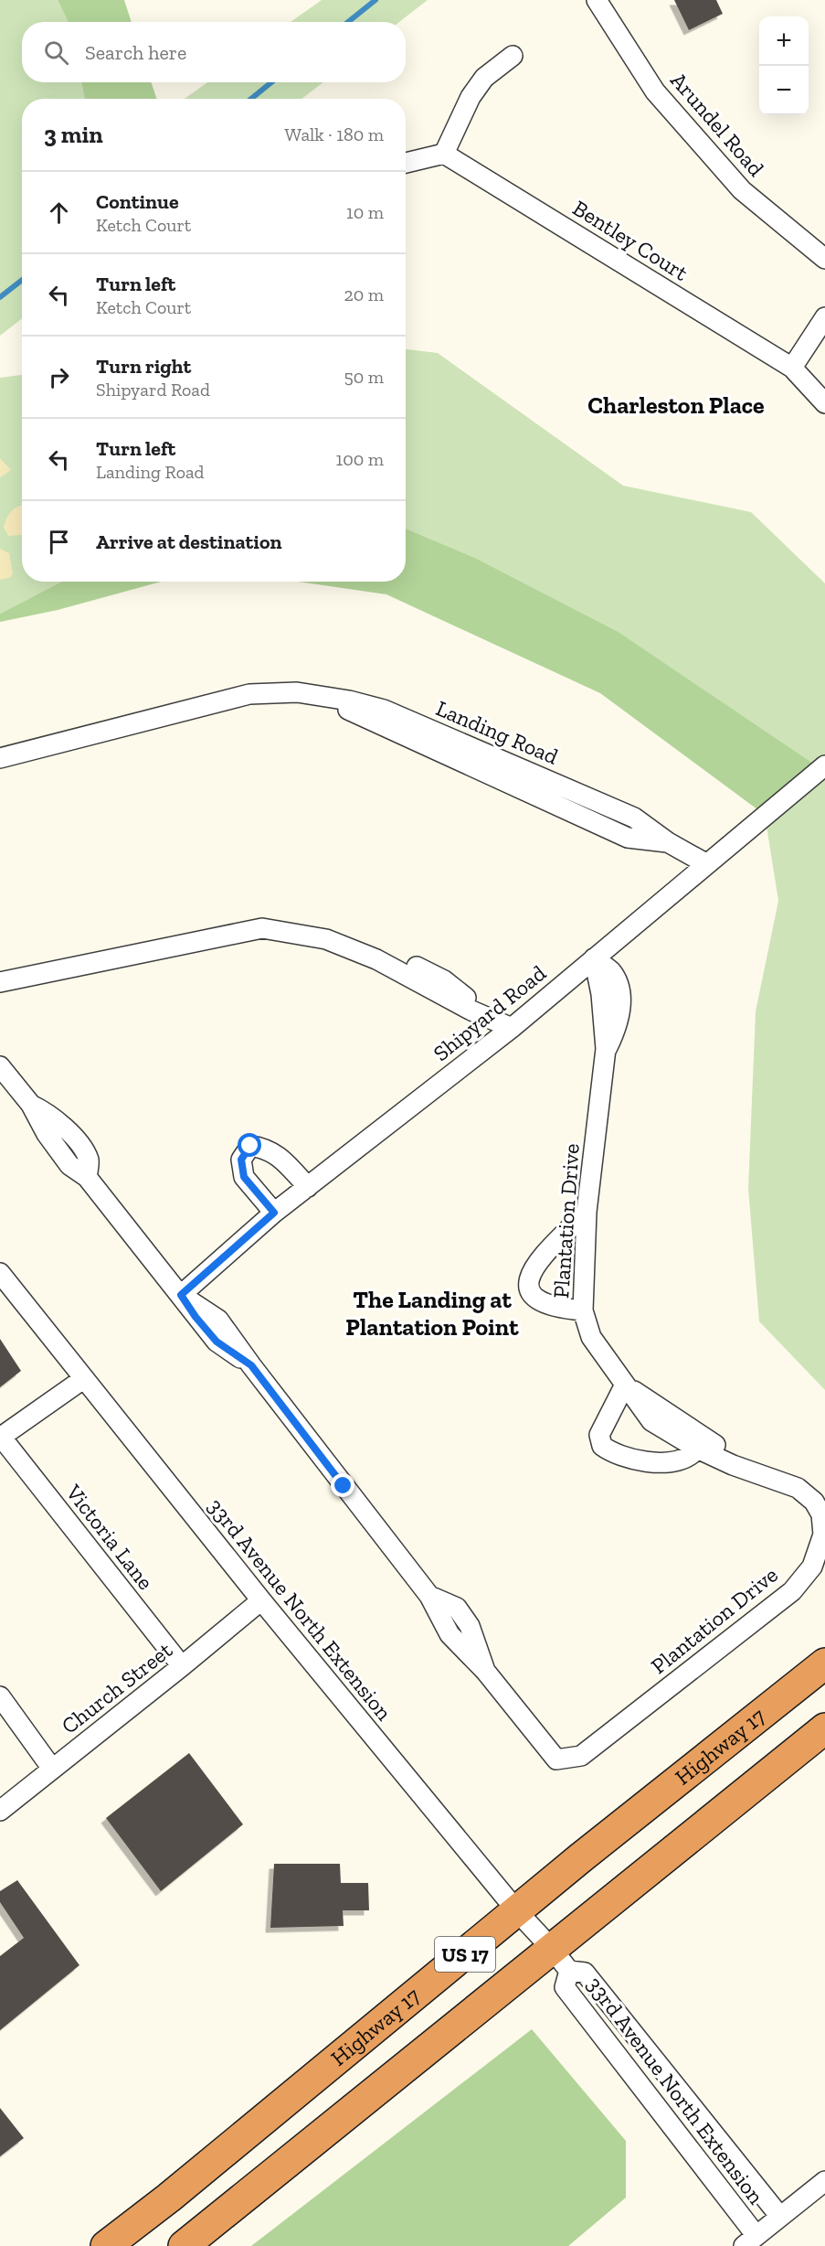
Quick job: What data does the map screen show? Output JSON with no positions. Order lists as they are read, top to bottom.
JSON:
{
  "streets": {
    "highway": ["Highway 17", "US 17"],
    "street": [
      "Arundel Road",
      "Bentley Court",
      "Landing Road",
      "Shipyard Road",
      "Plantation Drive",
      "Victoria Lane",
      "33rd Avenue North Extension",
      "Church Street"
    ]
  },
  "crossings": [
    ["Landing Road", "Shipyard Road"],
    ["Shipyard Road", "Plantation Drive"],
    ["Victoria Lane", "Church Street"],
    ["33rd Avenue North Extension", "Church Street"],
    ["33rd Avenue North Extension", "Highway 17"],
    ["33rd Avenue North Extension", "US 17"]
  ],
  "districts": ["Charleston Place", "The Landing at Plantation Point"],
  "page": {
    "map_buttons": ["+", "−"],
    "search": "Search here",
    "heading": ["3 min", "Walk · 180 m"],
    "list": [
      ["Continue", "Ketch Court", "10 m"],
      ["Turn left", "Ketch Court", "20 m"],
      ["Turn right", "Shipyard Road", "50 m"],
      ["Turn left", "Landing Road", "100 m"],
      "Arrive at destination"
    ]
  }
}
